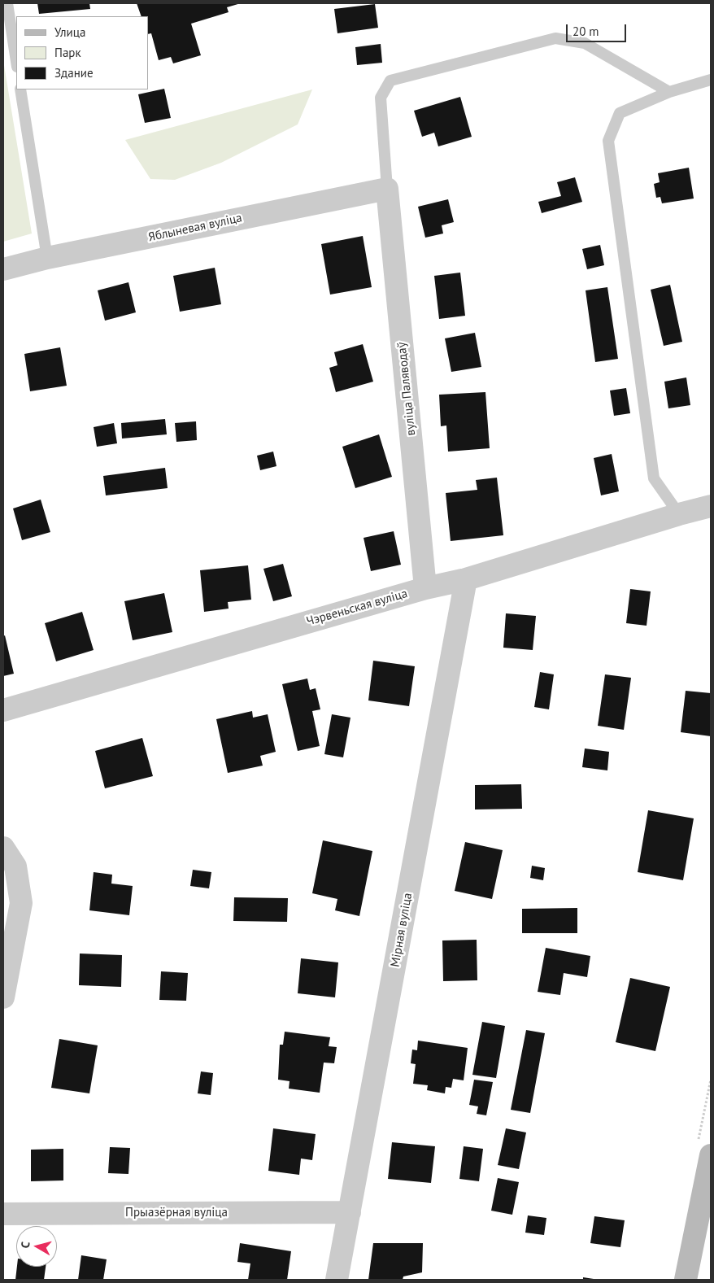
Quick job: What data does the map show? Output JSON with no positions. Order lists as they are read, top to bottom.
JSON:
{
  "streets": {
    "street": [
      "Яблыневая вуліца",
      "вуліца Паляводаў",
      "Чэрвеньская вуліца",
      "Мірная вуліца",
      "Прыазёрная вуліца"
    ]
  },
  "crossings": [
    ["Яблыневая вуліца", "вуліца Паляводаў"],
    ["вуліца Паляводаў", "Чэрвеньская вуліца"],
    ["Чэрвеньская вуліца", "Мірная вуліца"],
    ["Мірная вуліца", "Прыазёрная вуліца"]
  ],
  "legend": ["Улица", "Парк", "Здание"],
  "scale_bar": "20 m",
  "north": "left"
}
